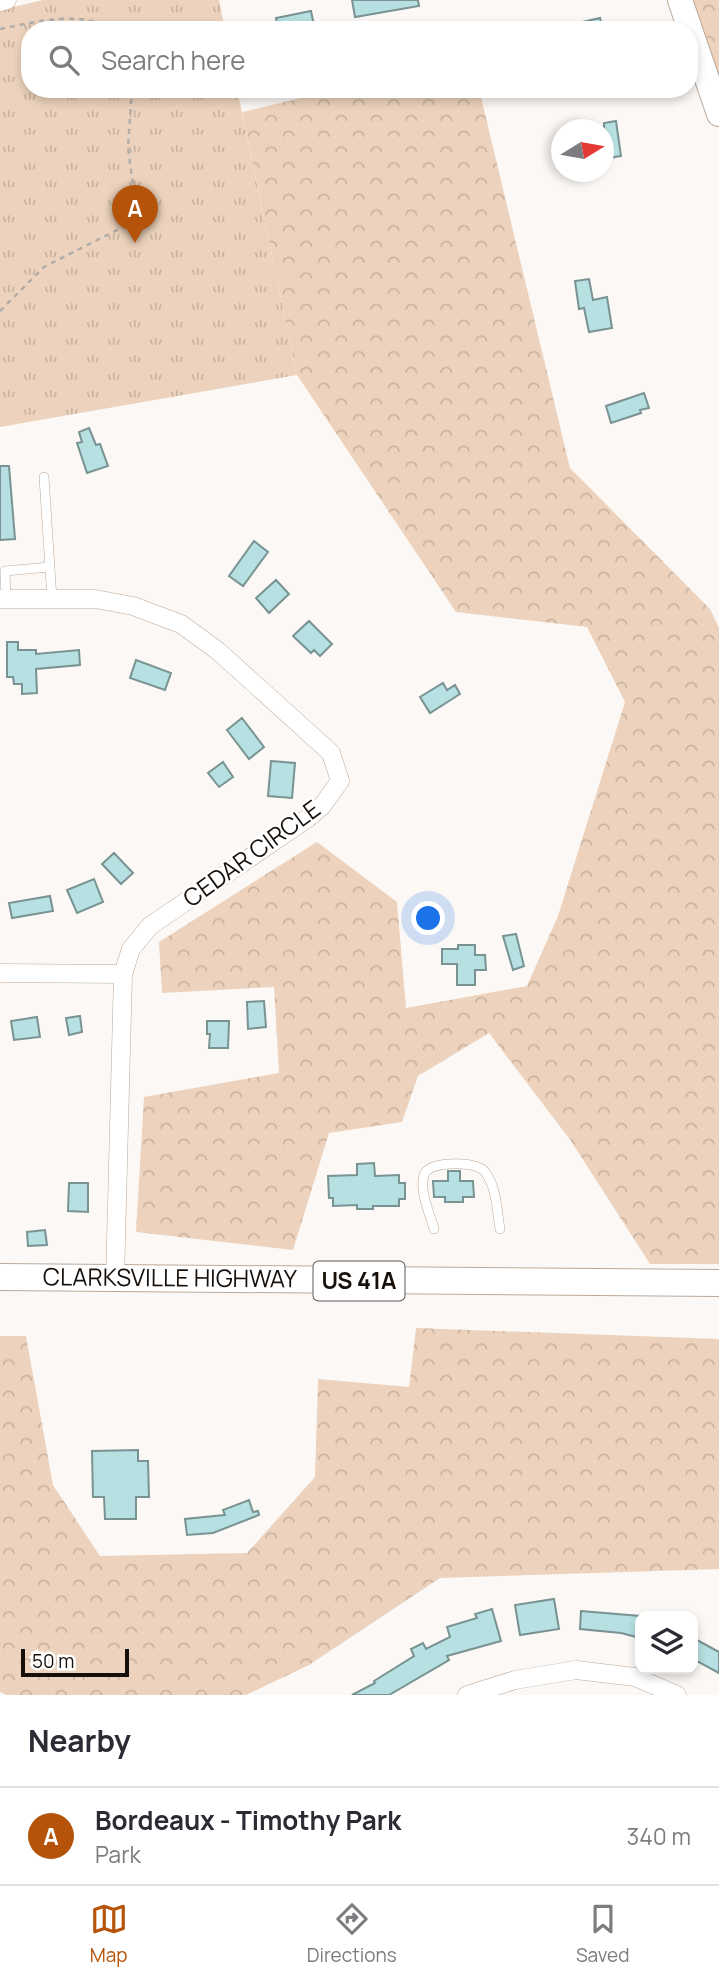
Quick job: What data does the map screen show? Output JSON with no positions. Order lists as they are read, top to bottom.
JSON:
{
  "streets": {
    "main road": ["CLARKSVILLE HIGHWAY", "US 41A"],
    "street": ["CEDAR CIRCLE"]
  },
  "crossings": [
    ["CEDAR CIRCLE", "CLARKSVILLE HIGHWAY"]
  ],
  "scale_bar": "50 m",
  "north": "right",
  "page": {
    "search": "Search here",
    "pins": "A",
    "scale": "50 m",
    "heading": "Nearby",
    "list": [
      {
        "mark": "A",
        "name": "Bordeaux - Timothy Park",
        "note": "Park",
        "value": "340 m"
      }
    ],
    "nav": ["Map", "Directions", "Saved"]
  }
}
